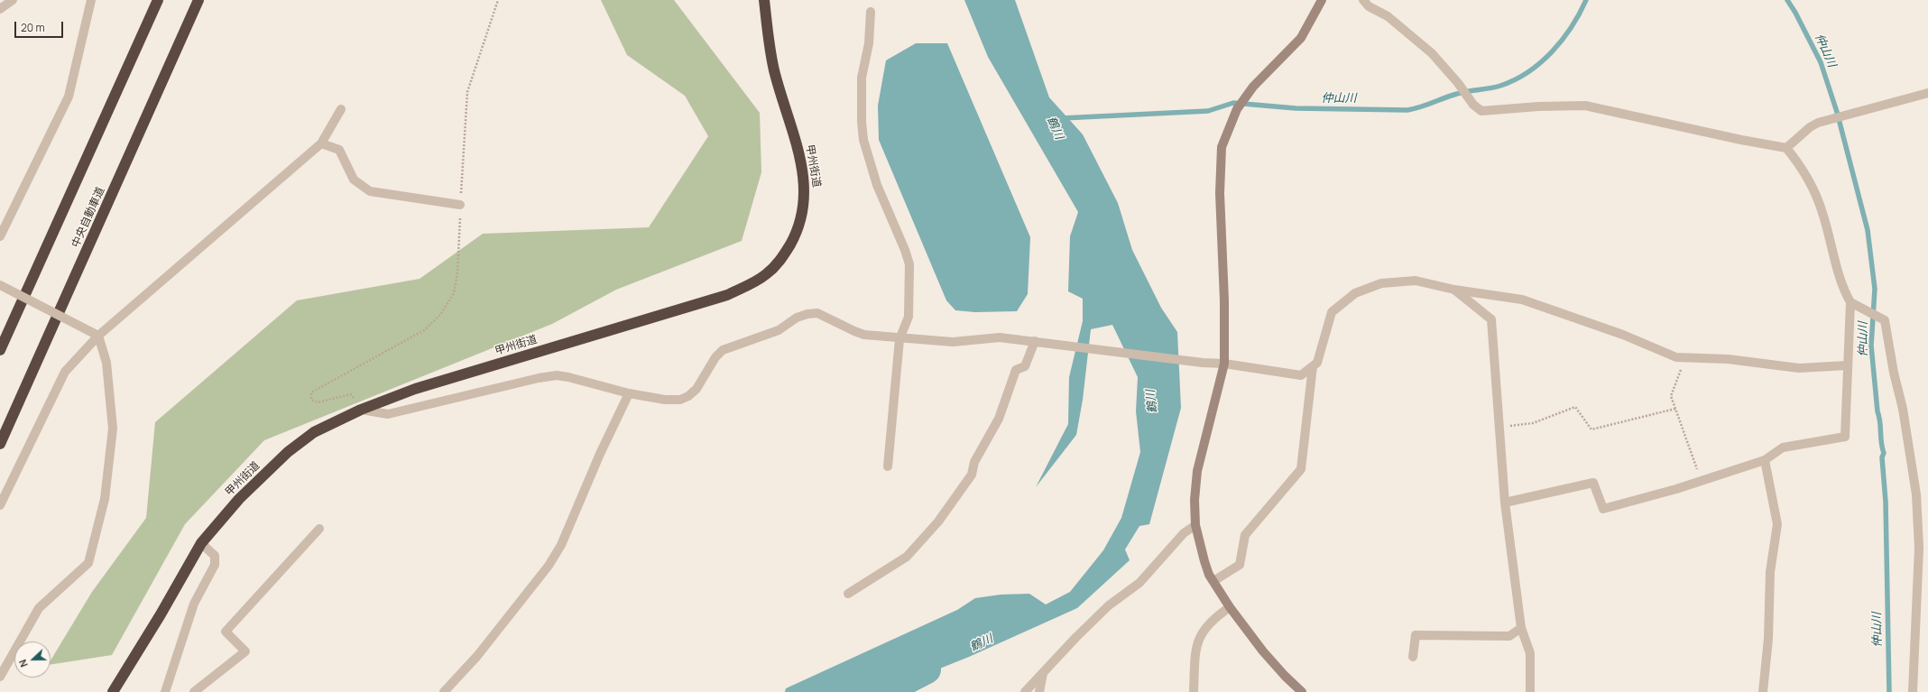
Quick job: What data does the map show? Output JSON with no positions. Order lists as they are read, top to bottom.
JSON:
{
  "streets": {
    "highway": ["甲州街道", "中央自動車道"]
  },
  "water": ["仲山川", "鶴川"],
  "scale_bar": "20 m",
  "north": "left"
}
